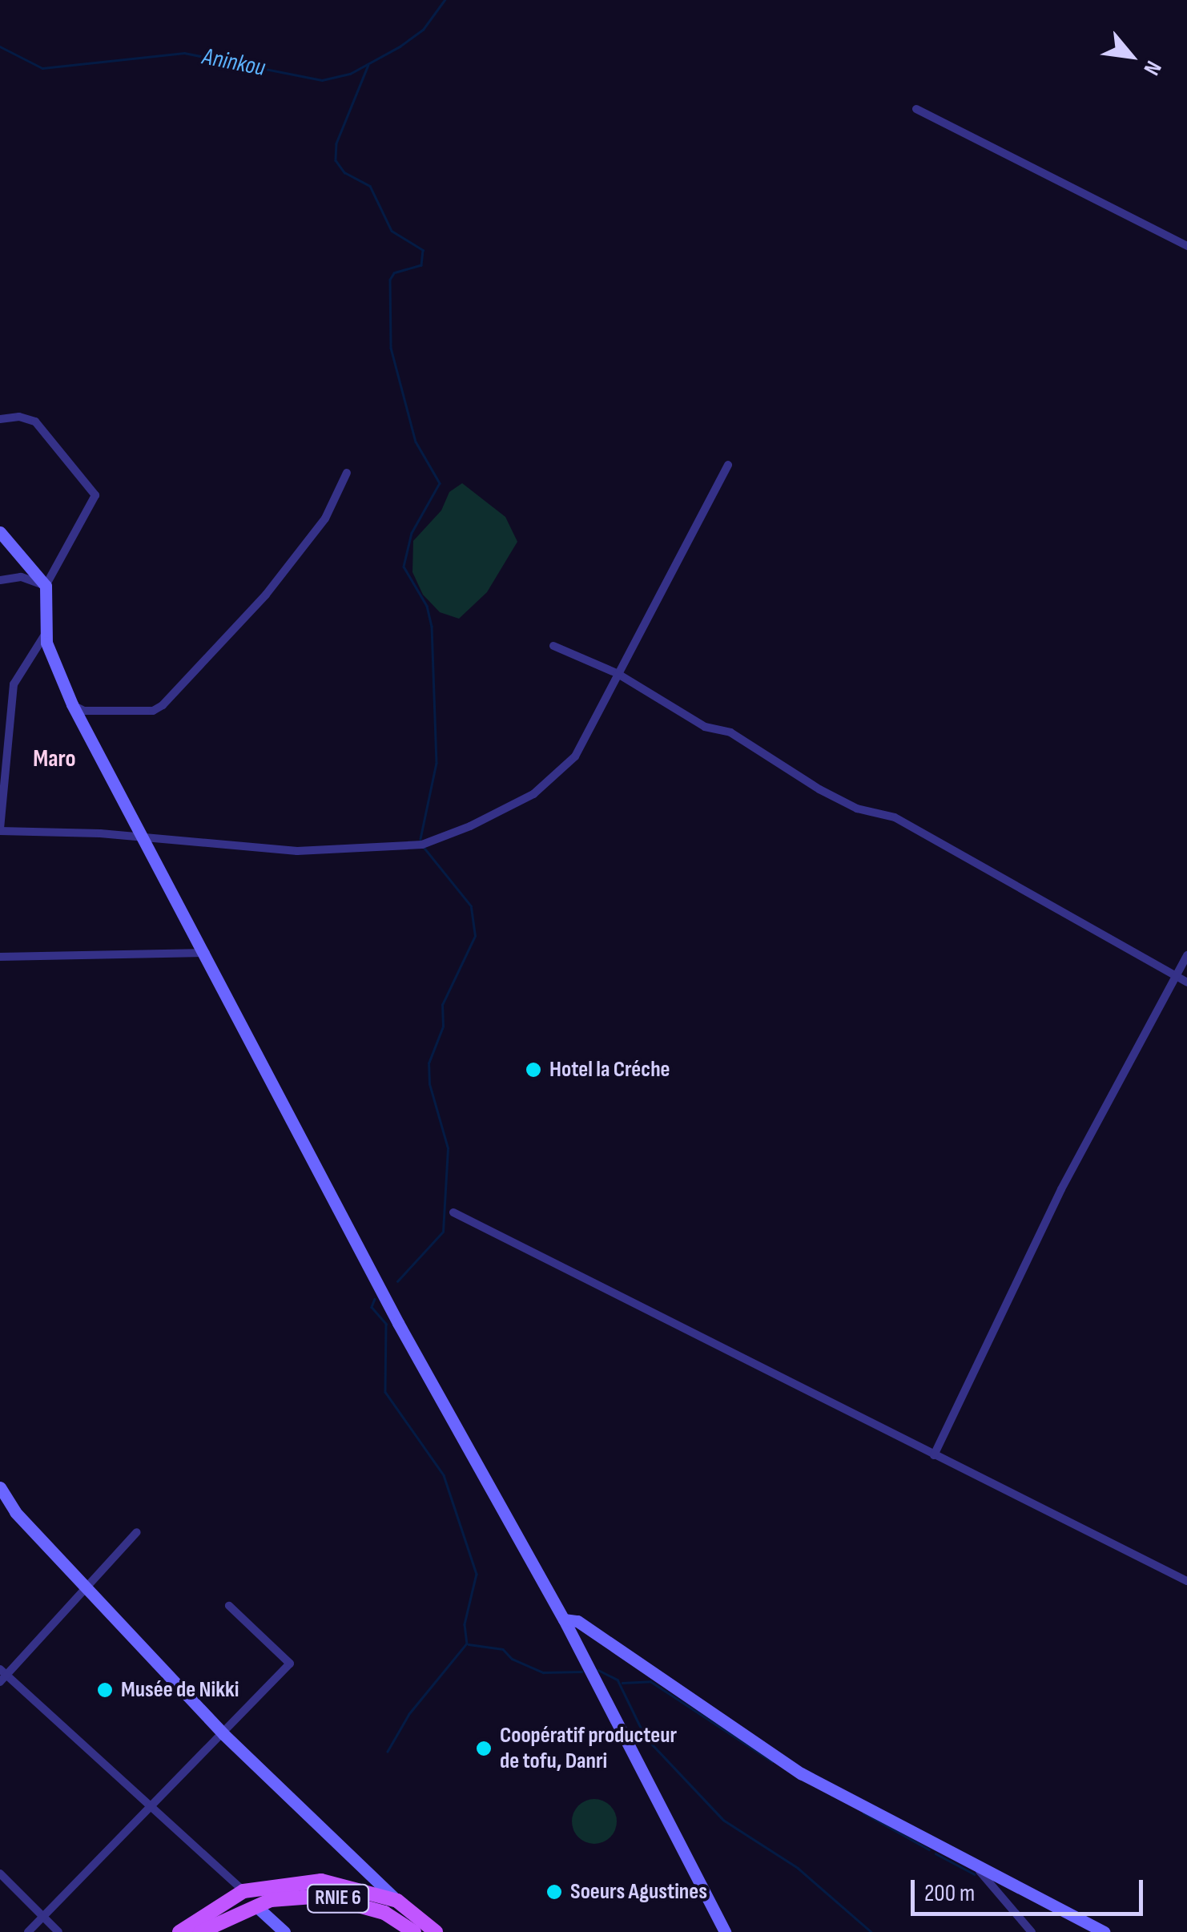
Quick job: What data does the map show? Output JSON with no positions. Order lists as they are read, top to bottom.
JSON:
{
  "streets": {
    "main road": ["RNIE 6"]
  },
  "districts": ["Maro"],
  "water": ["Aninkou"],
  "places": [
    "Hotel la Créche",
    "Musée de Nikki",
    "Coopératif producteur de tofu, Danri",
    "Soeurs Agustines"
  ],
  "scale_bar": "200 m",
  "north": "bottom right"
}
